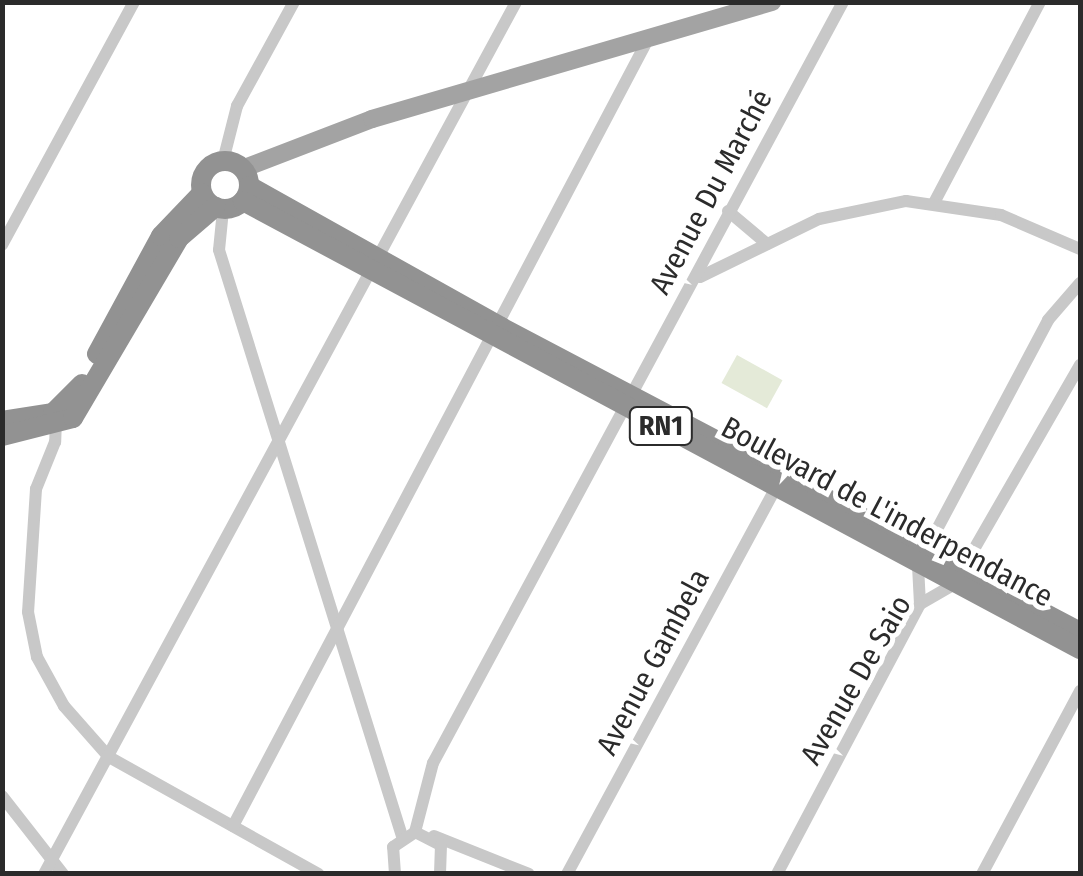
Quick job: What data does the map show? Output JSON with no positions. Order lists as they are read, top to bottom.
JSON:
{
  "streets": {
    "highway": ["RN1", "Boulevard de L'inderpendance"],
    "street": ["Avenue Du Marché", "Avenue Gambela", "Avenue De Saio"]
  },
  "crossings": [
    ["Avenue Du Marché", "Boulevard de L'inderpendance"],
    ["Boulevard de L'inderpendance", "Avenue Gambela"],
    ["Boulevard de L'inderpendance", "Avenue De Saio"]
  ]
}
